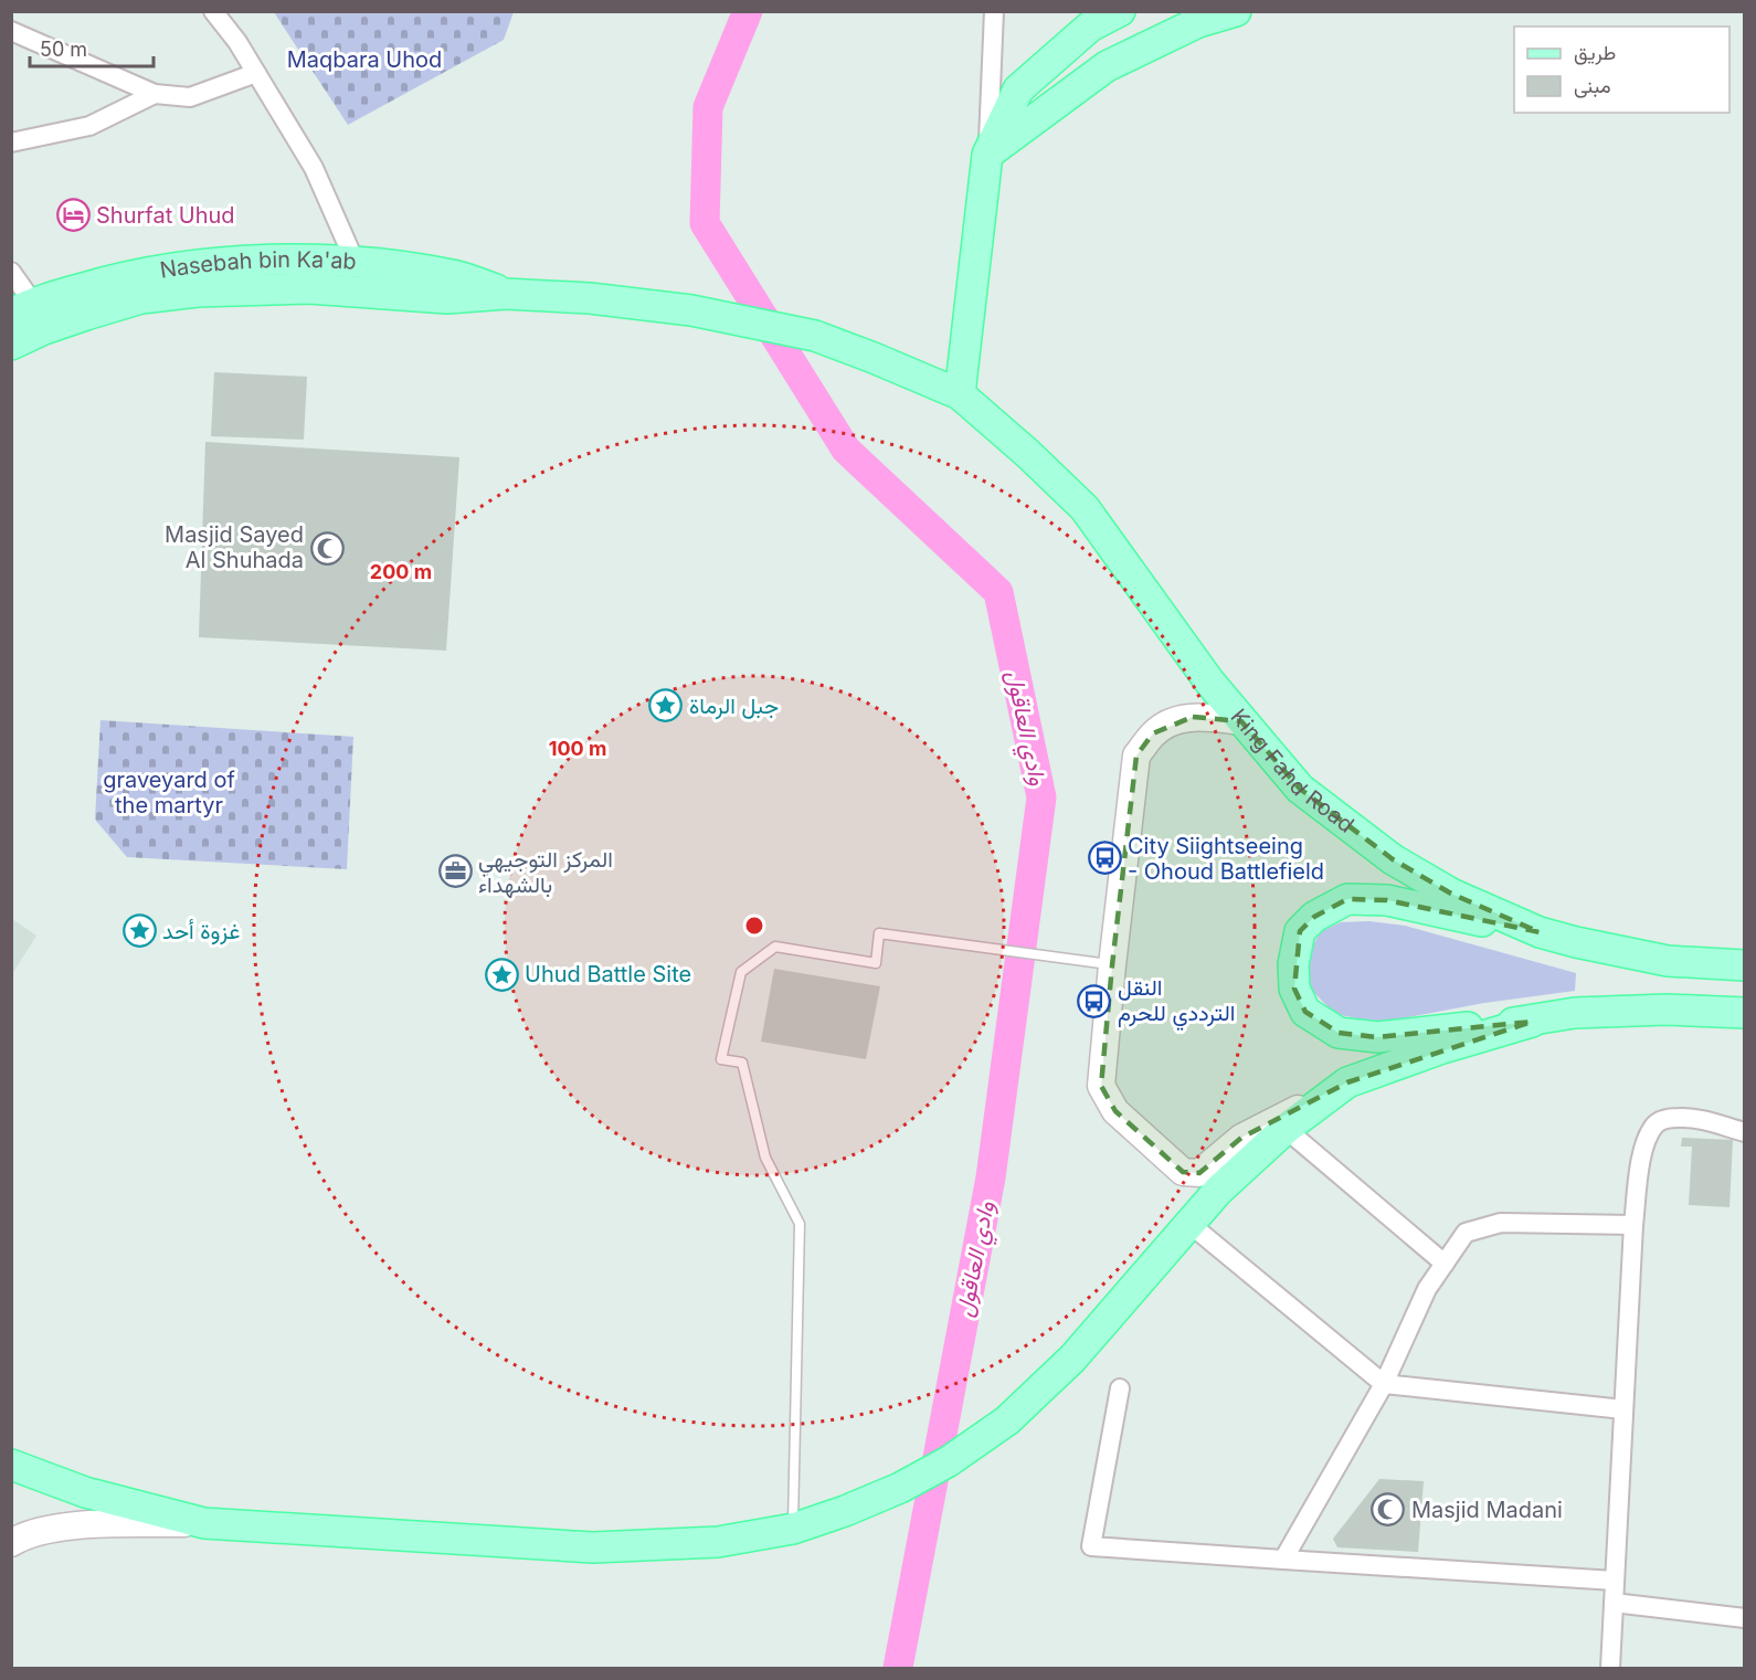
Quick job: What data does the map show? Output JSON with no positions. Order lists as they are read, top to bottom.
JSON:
{
  "streets": {
    "main road": ["Nasebah bin Ka'ab", "King Fahd Road"]
  },
  "crossings": [
    ["Nasebah bin Ka'ab", "King Fahd Road"]
  ],
  "water": ["وادي العاقول"],
  "parks": ["Maqbara Uhod", "graveyard of the martyr"],
  "places": {
    "hotel": ["Shurfat Uhud"],
    "mosque": ["Masjid Sayed Al Shuhada", "Masjid Madani"],
    "place": ["جبل الرماة", "غزوة أحد", "Uhud Battle Site"],
    "bus stop": ["City Siightseeing - Ohoud Battlefield", "النقل الترددي للحرم"],
    "office": ["المركز التوجيهي بالشهداء"]
  },
  "legend": ["طريق", "مبنى"],
  "scale_bar": "50 m",
  "rings": ["200 m", "100 m"]
}
